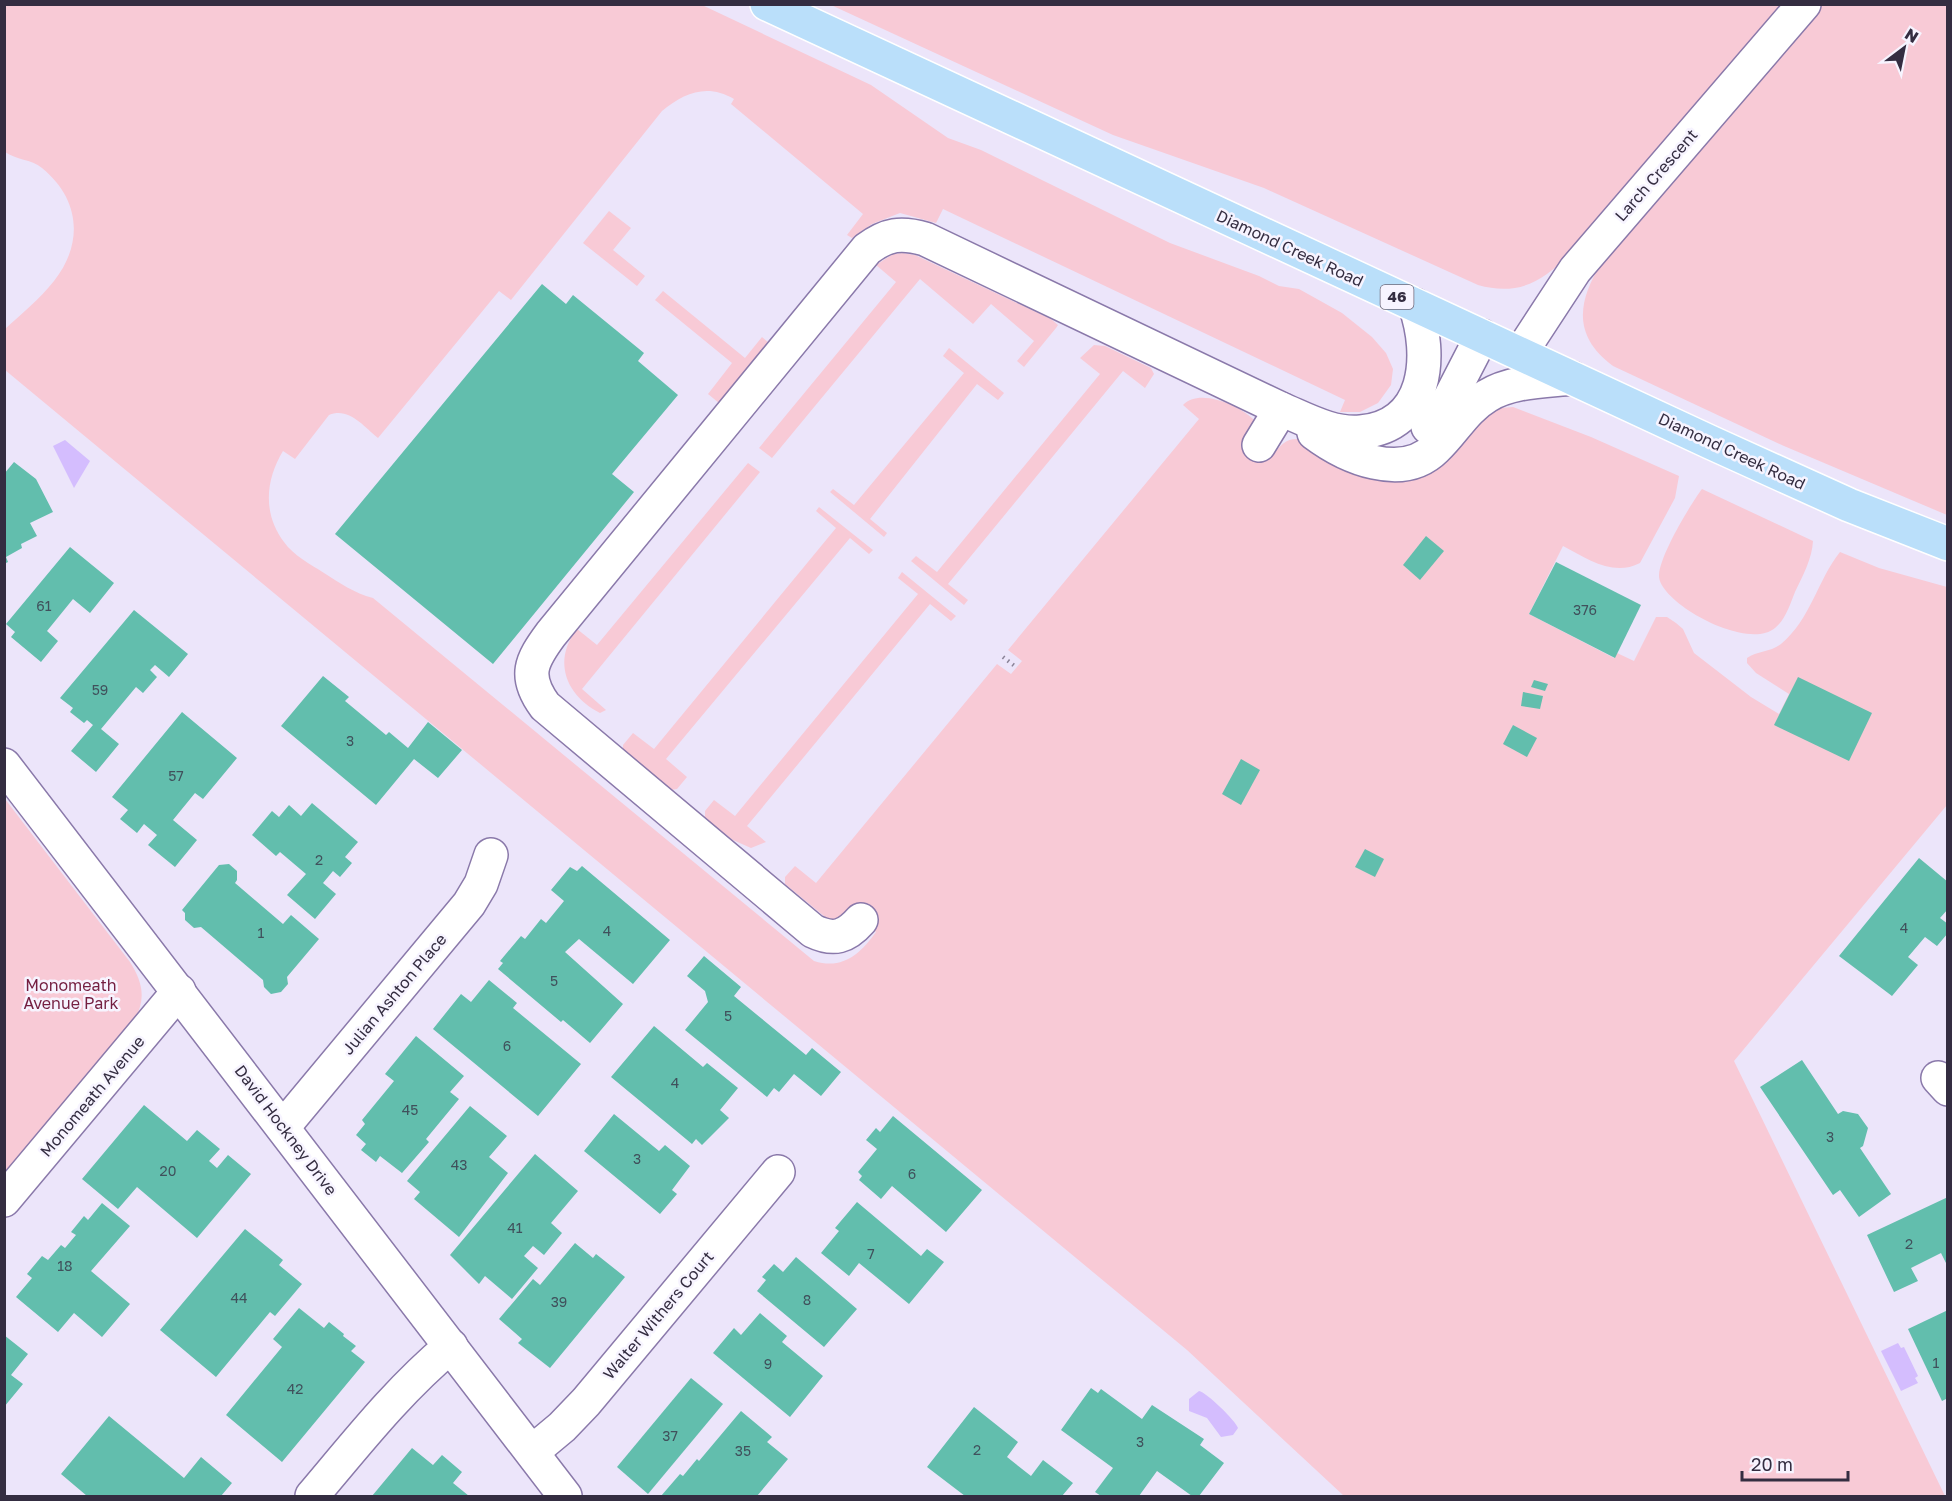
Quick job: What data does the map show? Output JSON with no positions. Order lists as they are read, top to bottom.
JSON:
{
  "streets": {
    "main road": ["Diamond Creek Road", "46"],
    "street": [
      "Larch Crescent",
      "Julian Ashton Place",
      "Monomeath Avenue",
      "David Hockney Drive",
      "Walter Withers Court"
    ]
  },
  "crossings": [
    ["Larch Crescent", "Diamond Creek Road"],
    ["Julian Ashton Place", "David Hockney Drive"],
    ["Monomeath Avenue", "David Hockney Drive"],
    ["David Hockney Drive", "Walter Withers Court"]
  ],
  "parks": ["Monomeath Avenue Park"],
  "house_numbers": [
    "61",
    "376",
    "59",
    "3",
    "57",
    "2",
    "4",
    "4",
    "1",
    "5",
    "5",
    "6",
    "4",
    "45",
    "3",
    "3",
    "43",
    "20",
    "6",
    "41",
    "2",
    "7",
    "18",
    "44",
    "8",
    "39",
    "1",
    "9",
    "42",
    "37",
    "3",
    "2",
    "35"
  ],
  "scale_bar": "20 m",
  "north": "top right"
}
